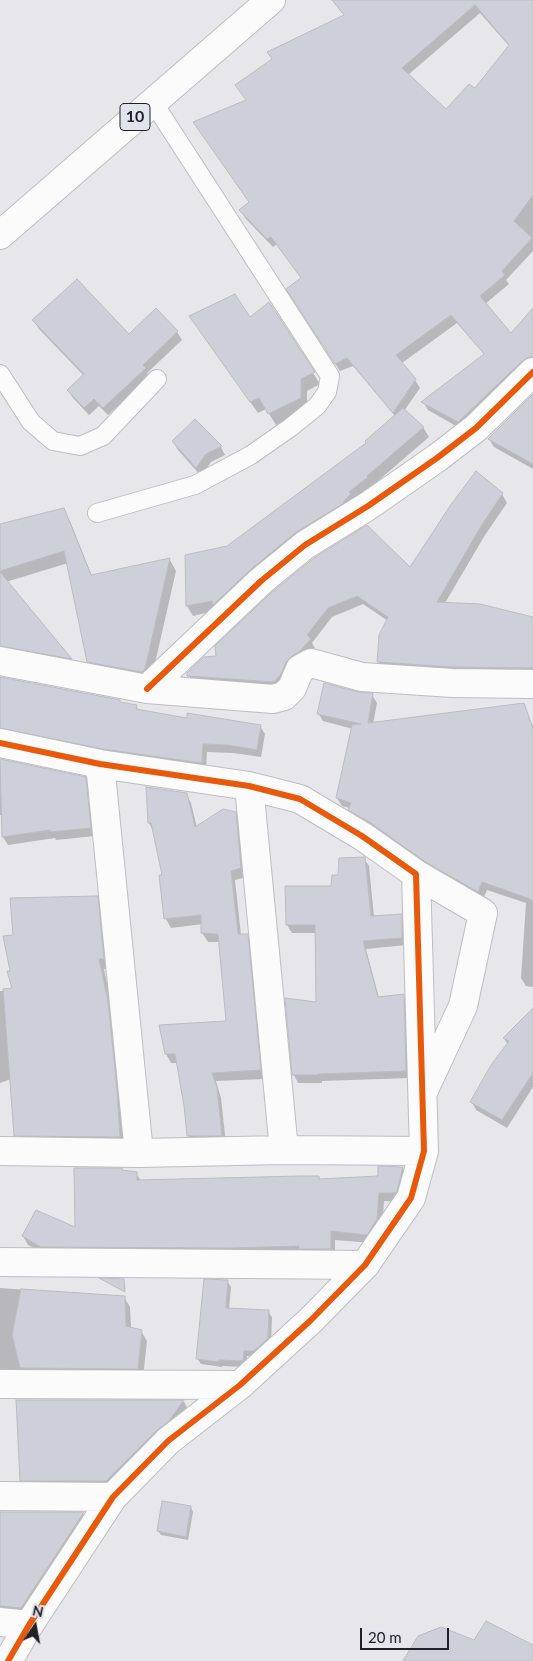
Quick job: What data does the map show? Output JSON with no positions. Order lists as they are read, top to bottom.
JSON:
{
  "streets": {
    "main road": ["10"]
  },
  "scale_bar": "20 m",
  "north": "top"
}
